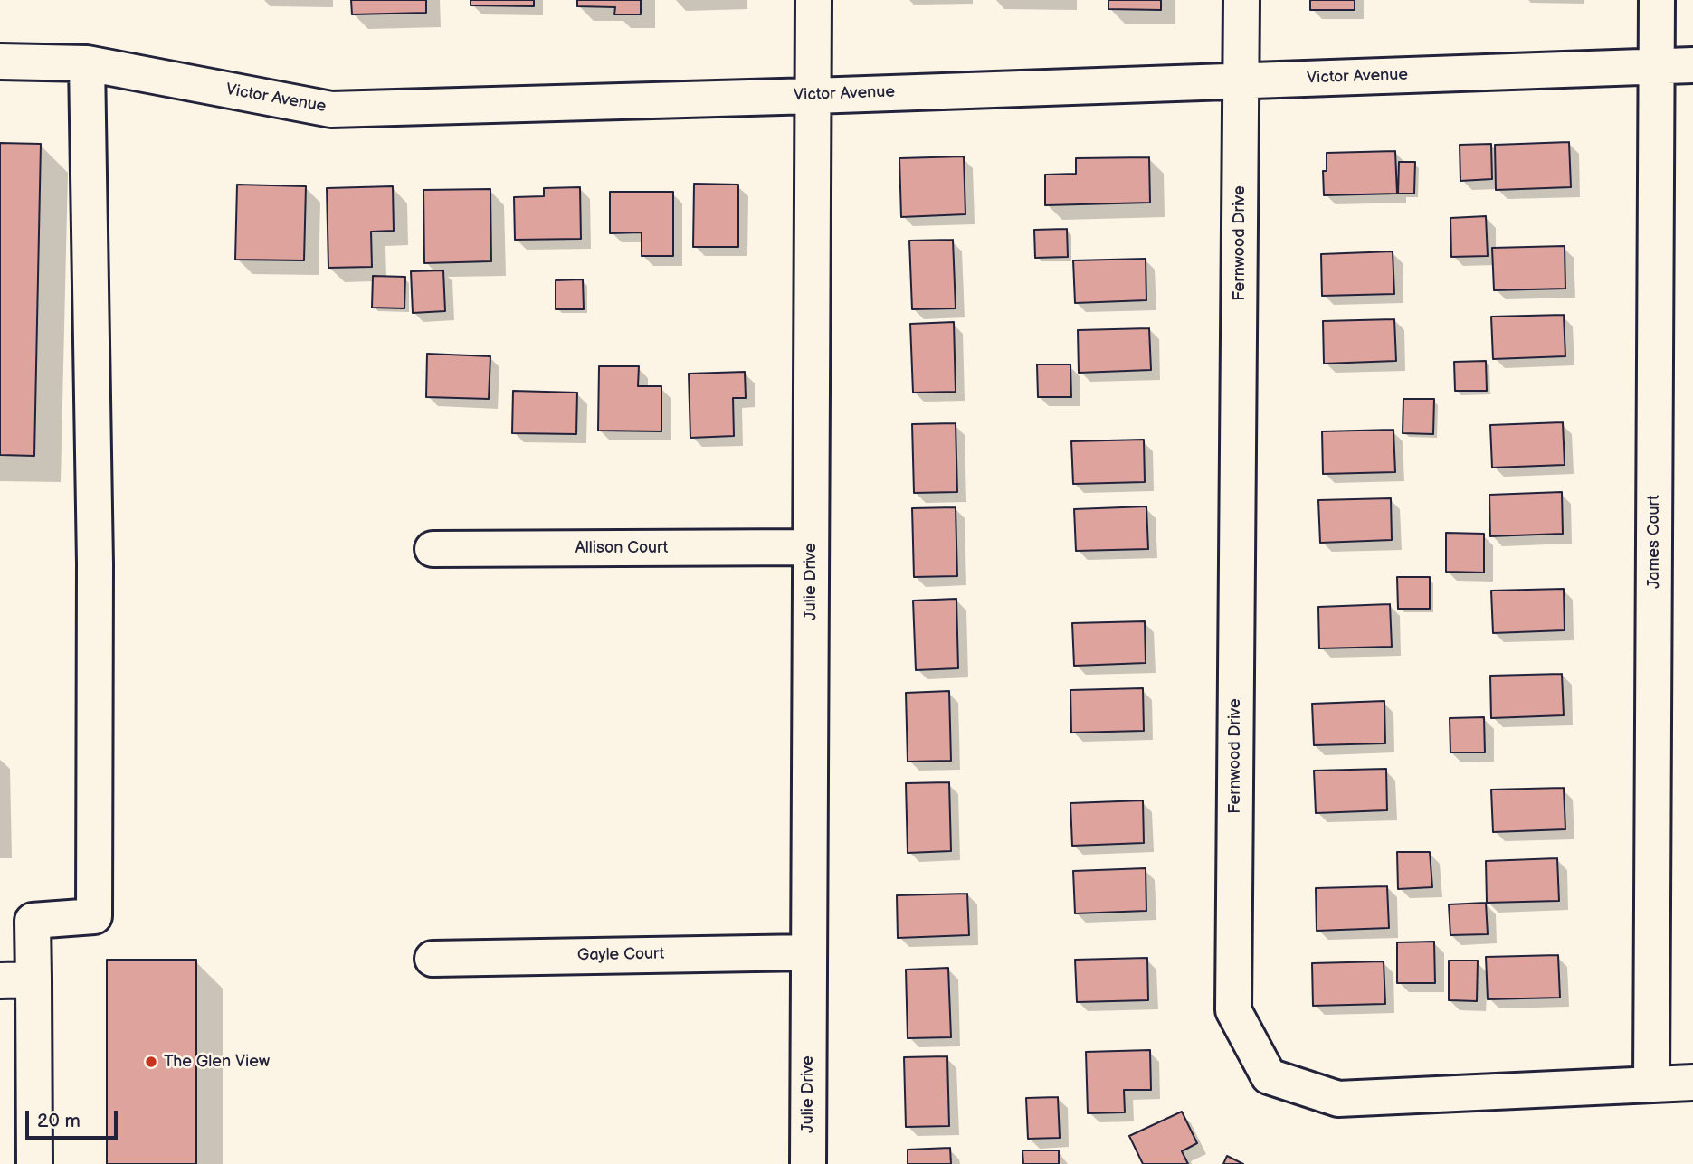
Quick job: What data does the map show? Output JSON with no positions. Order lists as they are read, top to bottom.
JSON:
{
  "streets": {
    "street": [
      "Victor Avenue",
      "Fernwood Drive",
      "James Court",
      "Allison Court",
      "Julie Drive",
      "Gayle Court"
    ]
  },
  "crossings": [
    ["Victor Avenue", "Fernwood Drive"],
    ["Victor Avenue", "James Court"],
    ["Victor Avenue", "Julie Drive"],
    ["Fernwood Drive", "James Court"],
    ["Allison Court", "Julie Drive"],
    ["Julie Drive", "Gayle Court"]
  ],
  "places": ["The Glen View"],
  "scale_bar": "20 m"
}
